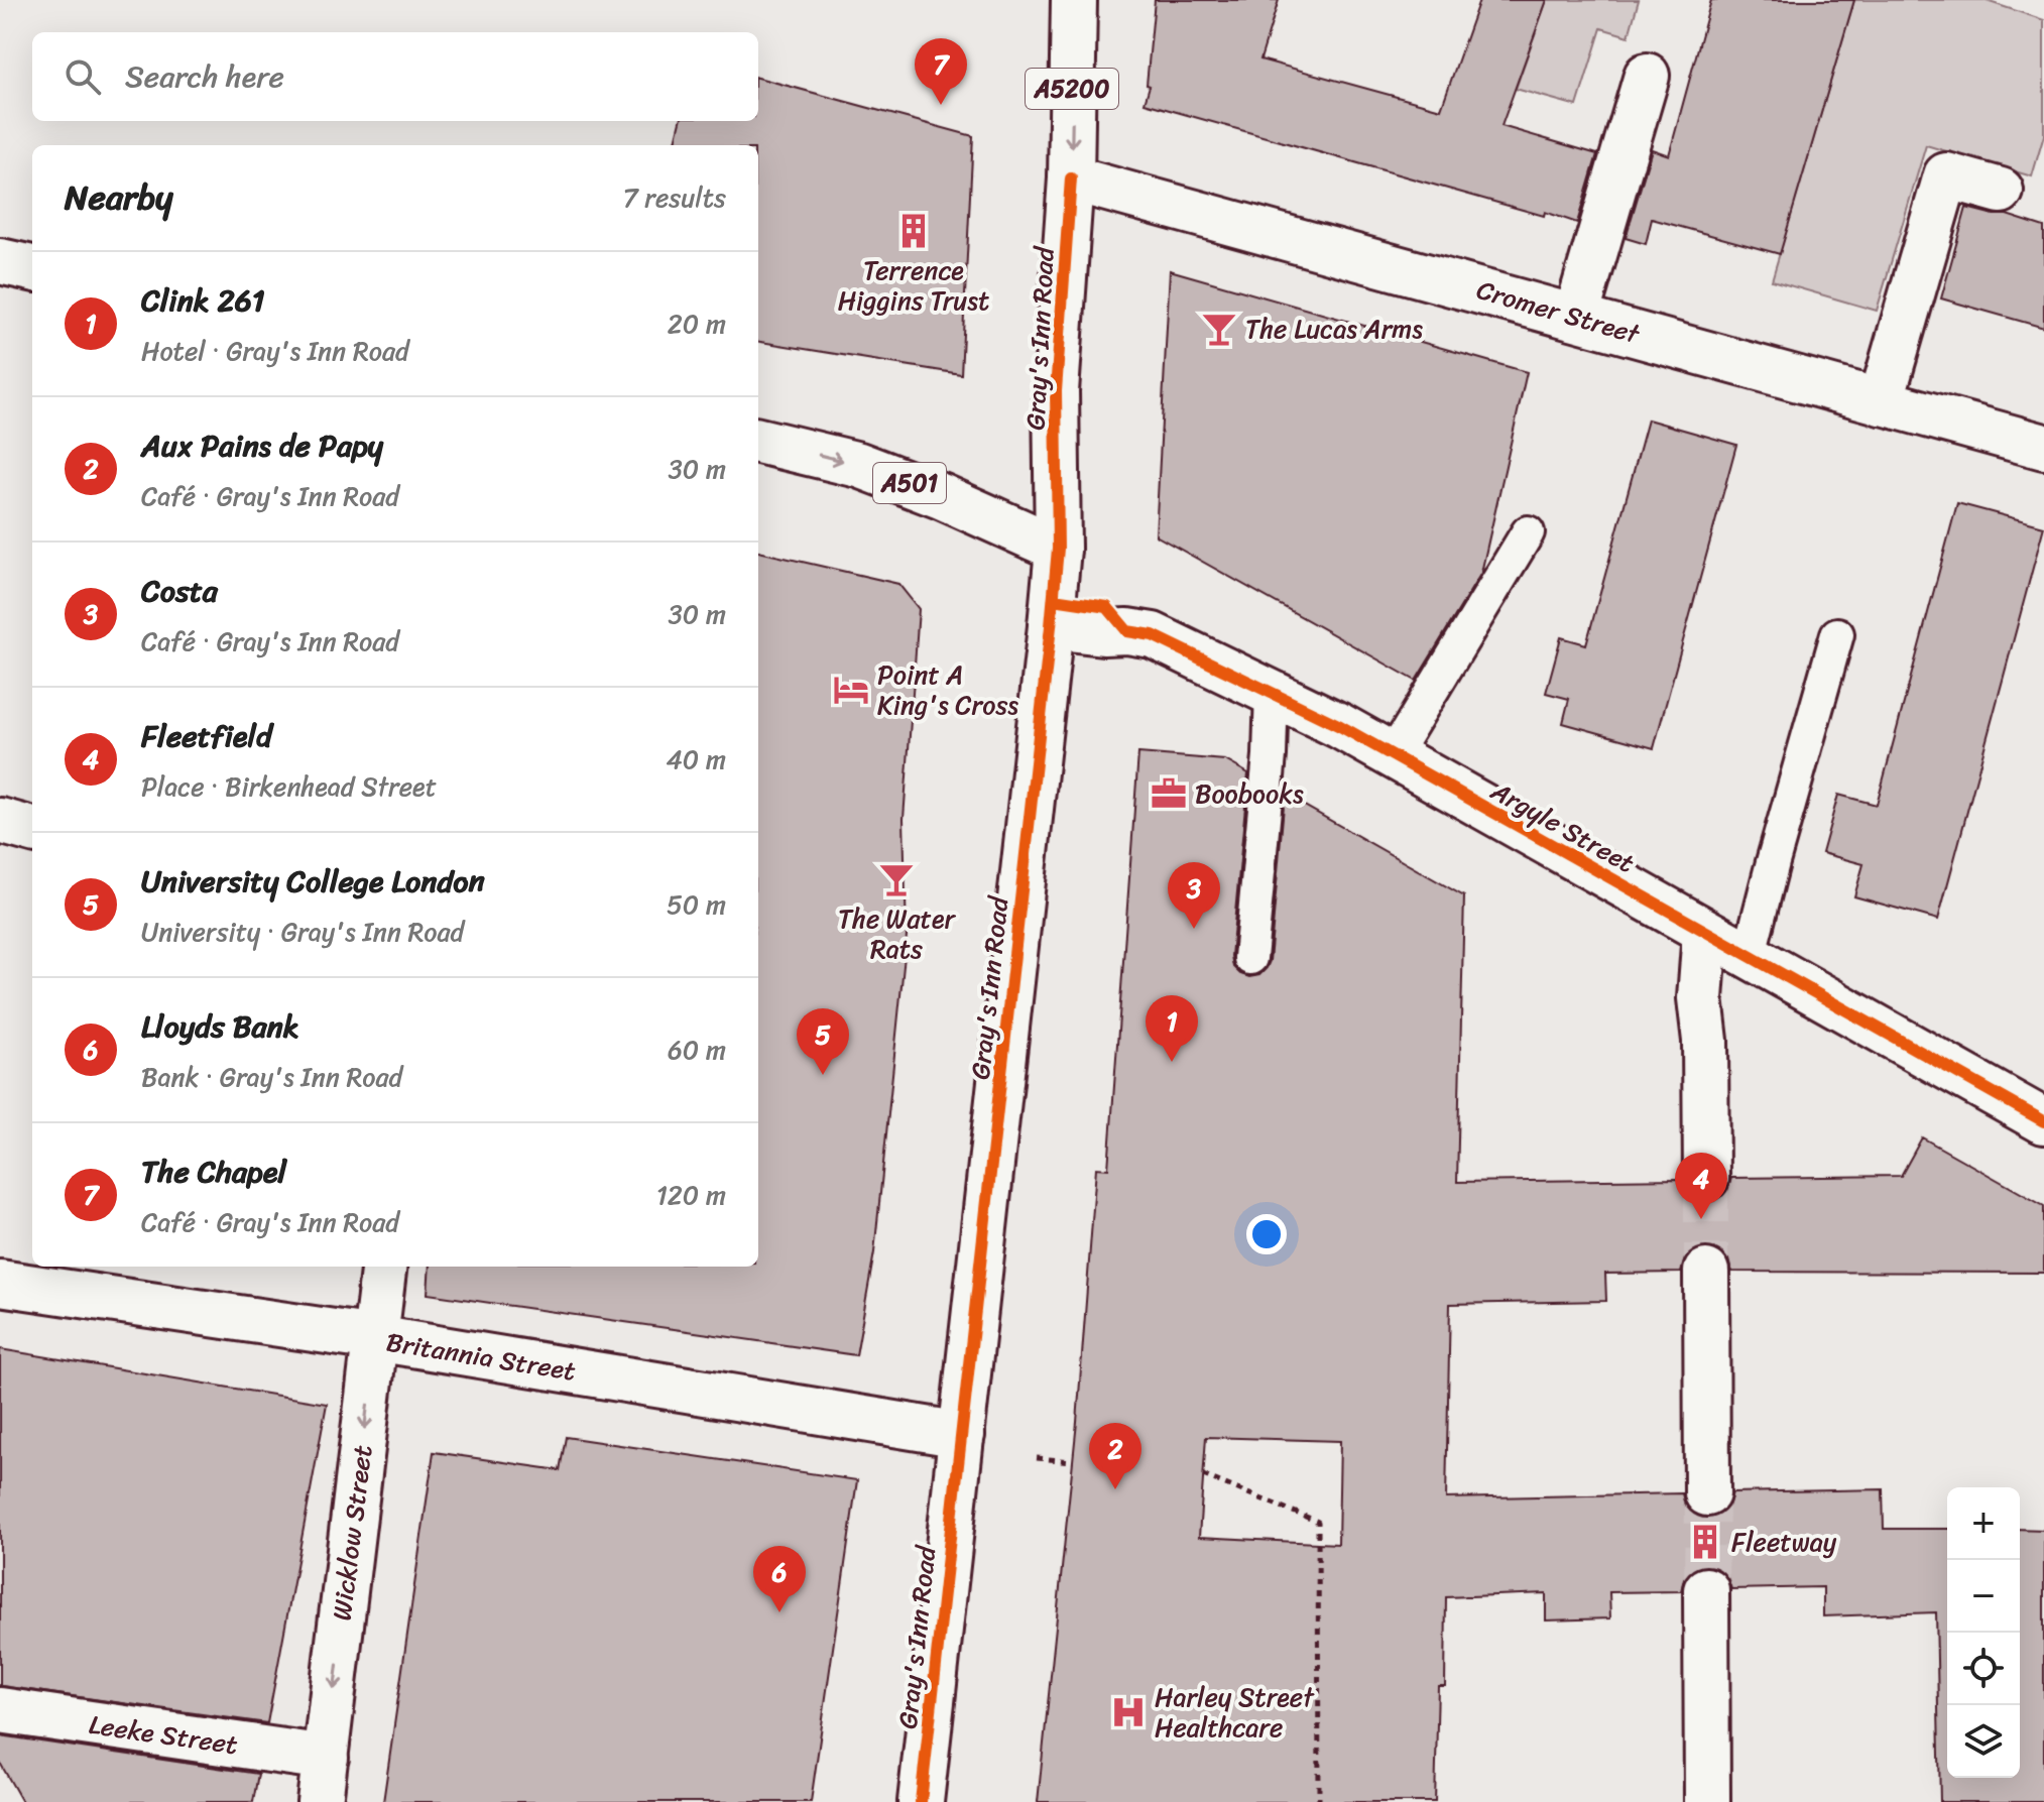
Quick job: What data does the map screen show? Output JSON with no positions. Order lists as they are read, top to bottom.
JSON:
{
  "streets": {
    "main road": [
      "A5200",
      "Cromer Street",
      "Gray's Inn Road",
      "A501",
      "Argyle Street",
      "Britannia Street",
      "Wicklow Street",
      "Leeke Street"
    ]
  },
  "crossings": [
    ["Cromer Street", "Gray's Inn Road"],
    ["Gray's Inn Road", "A501"],
    ["Gray's Inn Road", "Argyle Street"],
    ["Gray's Inn Road", "Britannia Street"],
    ["Britannia Street", "Wicklow Street"],
    ["Wicklow Street", "Leeke Street"]
  ],
  "one_way": ["Wicklow Street"],
  "places": {
    "building": ["Terrence Higgins Trust", "Fleetway"],
    "bar": ["The Lucas Arms", "The Water Rats"],
    "hotel": ["Point A King's Cross"],
    "office": ["Boobooks"],
    "hospital": ["Harley Street Healthcare"]
  },
  "page": {
    "search": "Search here",
    "pins": [
      "7",
      "3",
      "1",
      "5",
      "4",
      "2",
      "6"
    ],
    "heading": ["Nearby", "7 results"],
    "list": [
      {
        "mark": "1",
        "name": "Clink 261",
        "note": "Hotel · Gray's Inn Road",
        "value": "20 m"
      },
      {
        "mark": "2",
        "name": "Aux Pains de Papy",
        "note": "Café · Gray's Inn Road",
        "value": "30 m"
      },
      {
        "mark": "3",
        "name": "Costa",
        "note": "Café · Gray's Inn Road",
        "value": "30 m"
      },
      {
        "mark": "4",
        "name": "Fleetfield",
        "note": "Place · Birkenhead Street",
        "value": "40 m"
      },
      {
        "mark": "5",
        "name": "University College London",
        "note": "University · Gray's Inn Road",
        "value": "50 m"
      },
      {
        "mark": "6",
        "name": "Lloyds Bank",
        "note": "Bank · Gray's Inn Road",
        "value": "60 m"
      },
      {
        "mark": "7",
        "name": "The Chapel",
        "note": "Café · Gray's Inn Road",
        "value": "120 m"
      }
    ],
    "map_buttons": ["+", "−"]
  }
}
